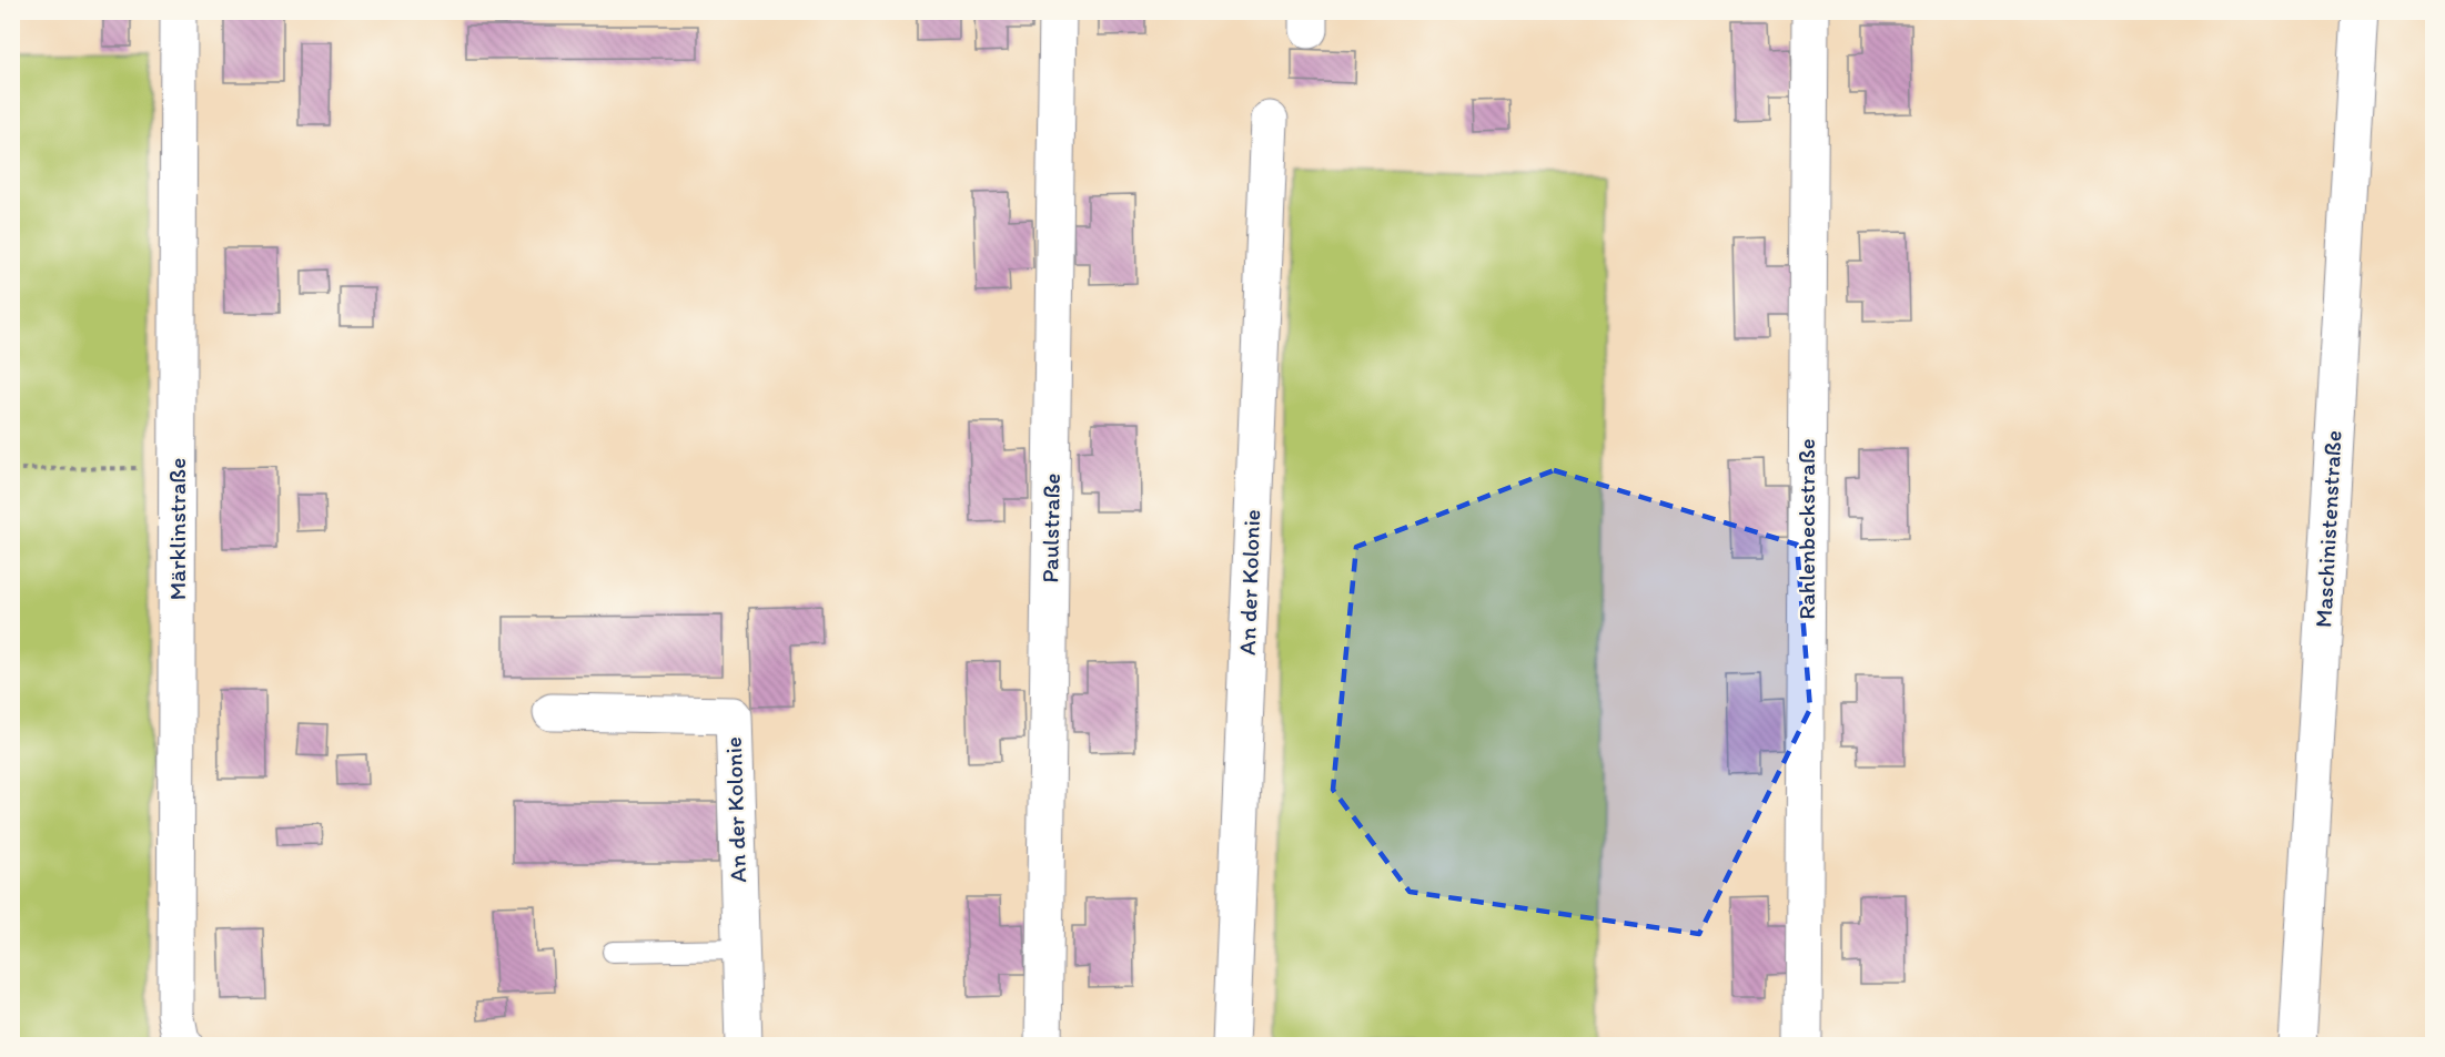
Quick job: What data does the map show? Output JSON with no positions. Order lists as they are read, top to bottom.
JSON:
{
  "streets": {
    "street": [
      "Paulstraße",
      "Märklinstraße",
      "Rahlenbeckstraße",
      "Maschinistenstraße",
      "An der Kolonie"
    ]
  }
}
